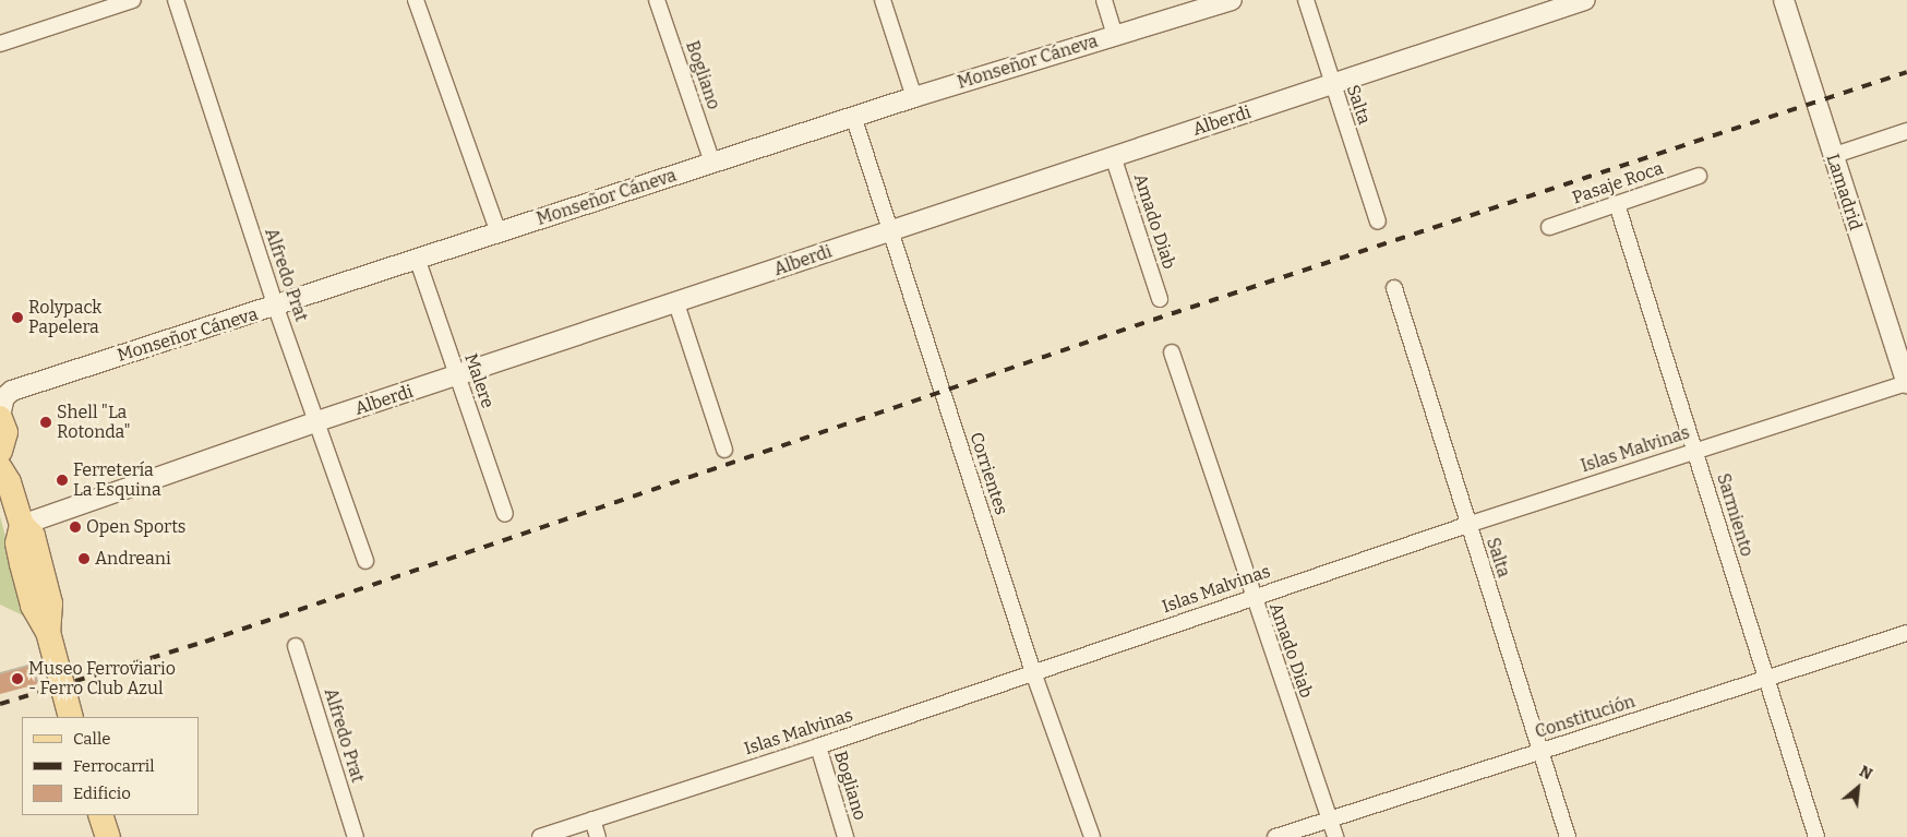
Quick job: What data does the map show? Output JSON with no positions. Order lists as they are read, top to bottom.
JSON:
{
  "streets": {
    "street": [
      "Monseñor Cáneva",
      "Bogliano",
      "Salta",
      "Alberdi",
      "Pasaje Roca",
      "Lamadrid",
      "Amado Diab",
      "Alfredo Prat",
      "Malere",
      "Islas Malvinas",
      "Corrientes",
      "Sarmiento",
      "Constitución"
    ]
  },
  "crossings": [
    ["Monseñor Cáneva", "Bogliano"],
    ["Monseñor Cáneva", "Alfredo Prat"],
    ["Monseñor Cáneva", "Malere"],
    ["Monseñor Cáneva", "Corrientes"],
    ["Bogliano", "Islas Malvinas"],
    ["Salta", "Alberdi"],
    ["Salta", "Islas Malvinas"],
    ["Salta", "Constitución"],
    ["Alberdi", "Amado Diab"],
    ["Alberdi", "Alfredo Prat"],
    ["Alberdi", "Malere"],
    ["Alberdi", "Corrientes"],
    ["Pasaje Roca", "Sarmiento"],
    ["Lamadrid", "Islas Malvinas"],
    ["Amado Diab", "Islas Malvinas"],
    ["Amado Diab", "Constitución"],
    ["Islas Malvinas", "Corrientes"],
    ["Islas Malvinas", "Sarmiento"],
    ["Sarmiento", "Constitución"]
  ],
  "places": [
    "Rolypack Papelera",
    "Shell \"La Rotonda\"",
    "Ferretería La Esquina",
    "Open Sports",
    "Andreani",
    "Museo Ferroviario - Ferro Club Azul"
  ],
  "legend": ["Calle", "Ferrocarril", "Edificio"],
  "north": "top right"
}
